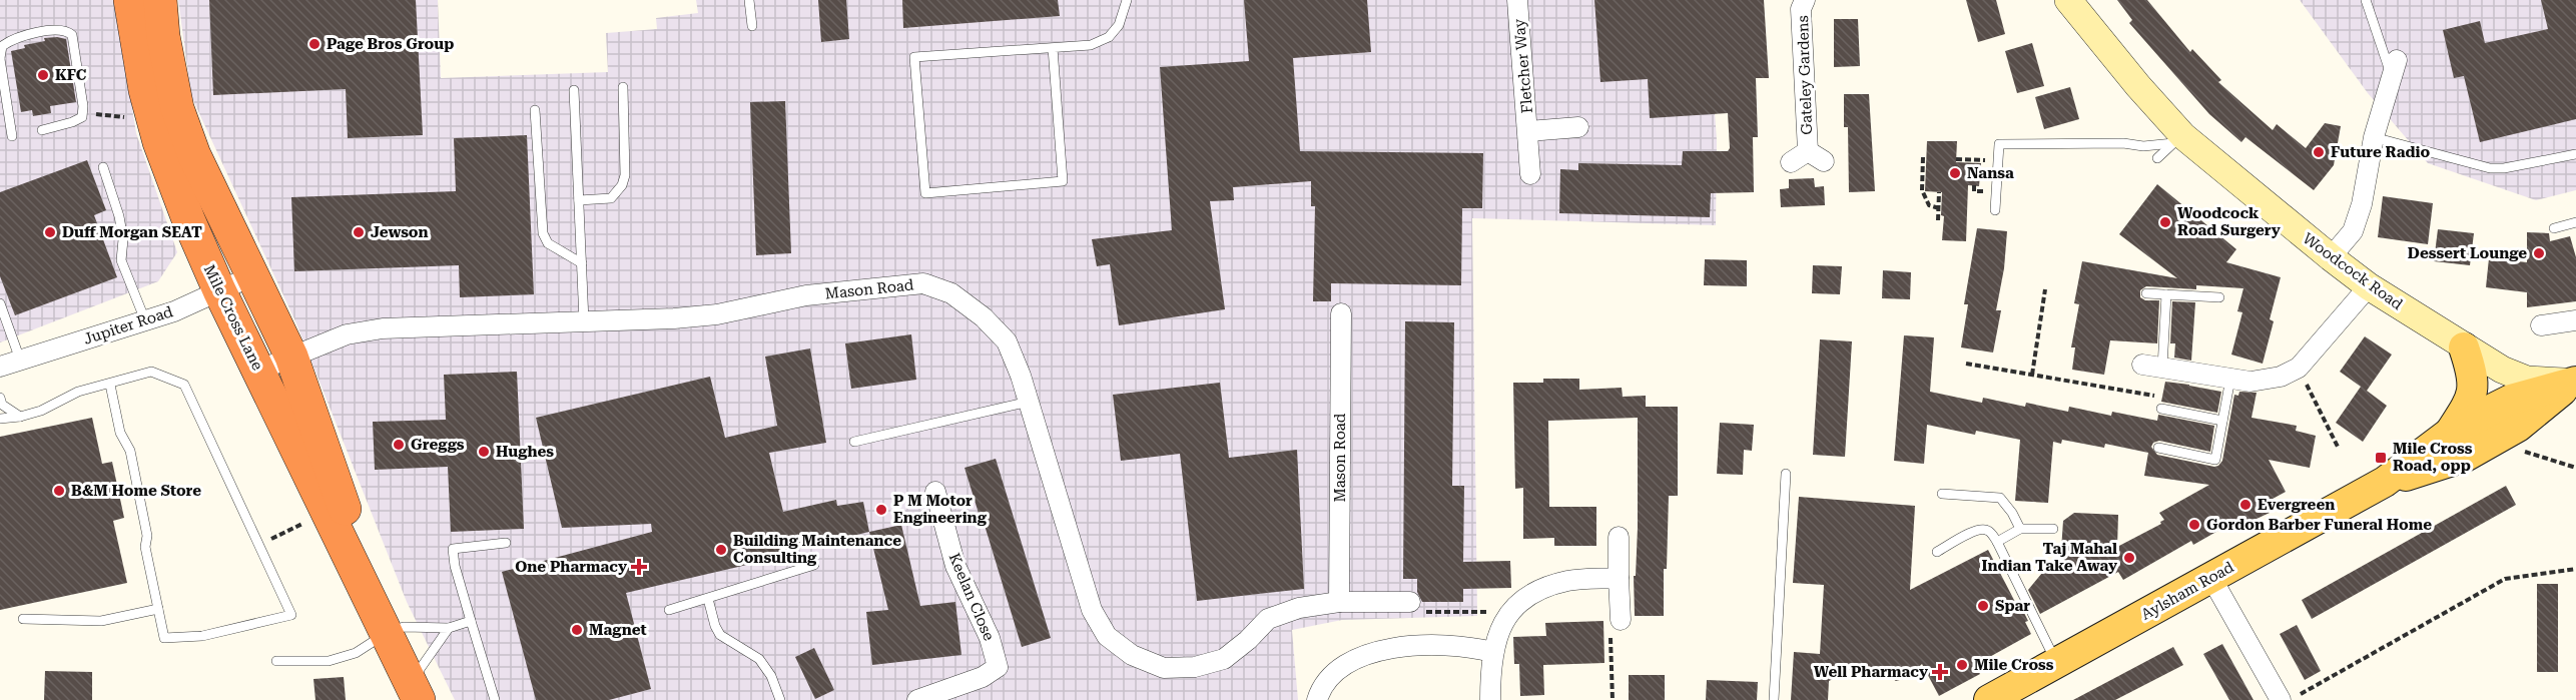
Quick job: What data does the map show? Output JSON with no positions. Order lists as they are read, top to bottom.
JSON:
{
  "streets": {
    "highway": ["Mile Cross Lane"],
    "main road": ["Aylsham Road"],
    "street": [
      "Fletcher Way",
      "Gateley Gardens",
      "Woodcock Road",
      "Mason Road",
      "Jupiter Road",
      "Keelan Close"
    ]
  },
  "crossings": [
    ["Woodcock Road", "Aylsham Road"],
    ["Mason Road", "Mile Cross Lane"],
    ["Mile Cross Lane", "Jupiter Road"]
  ],
  "places": {
    "other": [
      "Page Bros Group",
      "KFC",
      "Future Radio",
      "Nansa",
      "Woodcock Road Surgery",
      "Duff Morgan SEAT",
      "Jewson",
      "Dessert Lounge",
      "Greggs",
      "Hughes",
      "B&M Home Store",
      "Evergreen",
      "P M Motor Engineering",
      "Gordon Barber Funeral Home",
      "Building Maintenance Consulting",
      "Taj Mahal Indian Take Away",
      "Spar",
      "Magnet",
      "Mile Cross"
    ],
    "transit": ["Mile Cross Road, opp"],
    "health": ["One Pharmacy", "Well Pharmacy"]
  }
}
